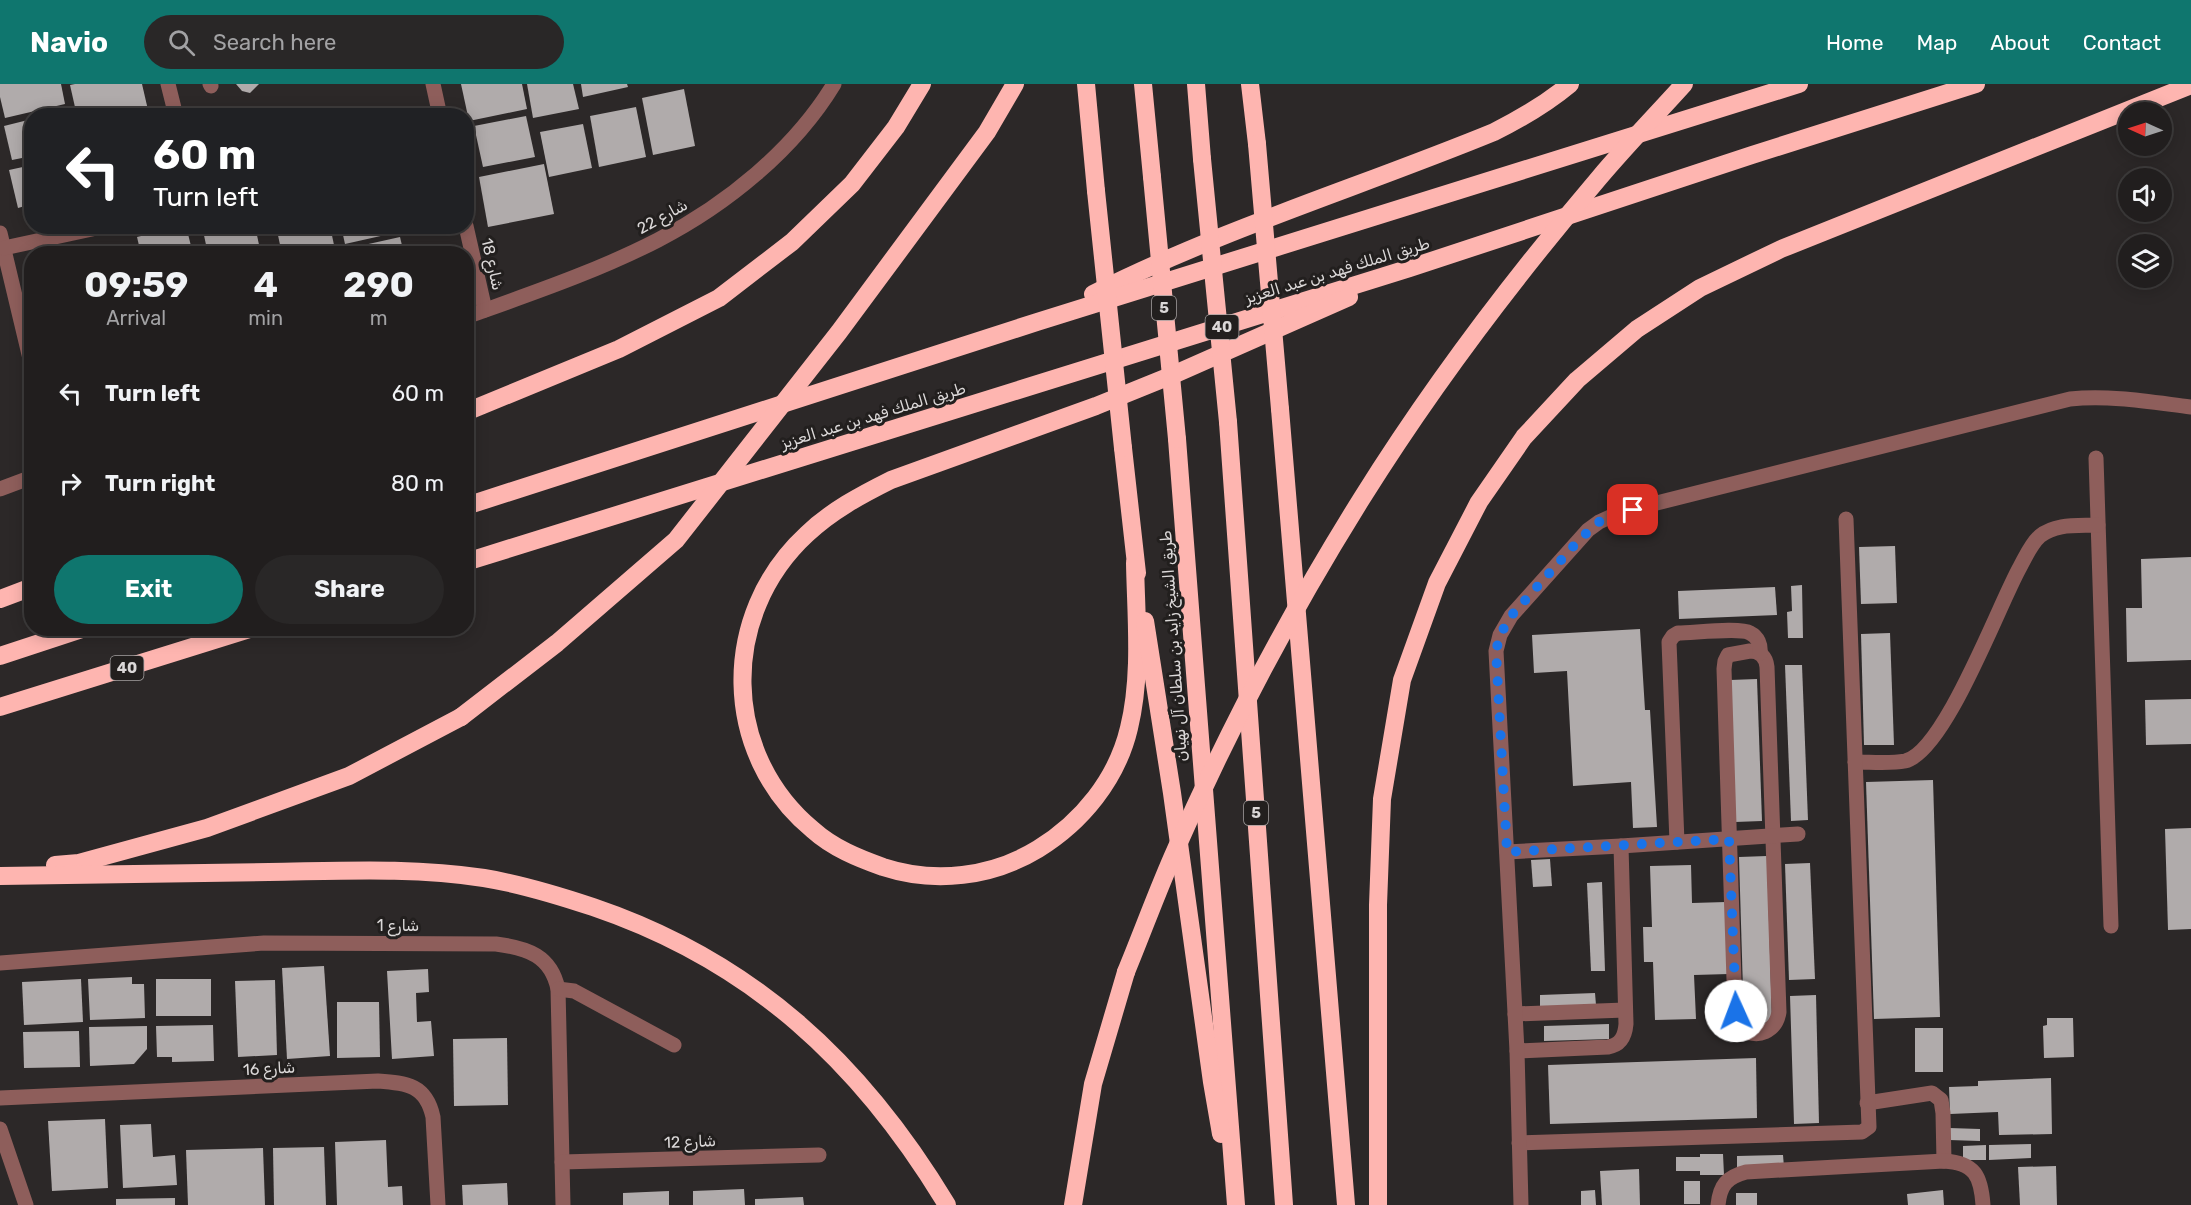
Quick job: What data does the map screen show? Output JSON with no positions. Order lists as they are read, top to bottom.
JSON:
{
  "streets": {
    "highway": [
      "طريق الملك فهد بن عبد العزيز",
      "5",
      "40",
      "طريق الشيخ زايد بن سلطان آل نهيان"
    ],
    "street": [
      "شارع 22",
      "شارع 18",
      "شارع 1",
      "شارع 16",
      "شارع 12"
    ]
  },
  "crossings": [
    ["شارع 22", "شارع 18"],
    ["شارع 1", "شارع 12"]
  ],
  "north": "left",
  "page": {
    "header": "Navio",
    "search": "Search here",
    "nav": [
      "Home",
      "Map",
      "About",
      "Contact"
    ],
    "turn": ["60 m", "Turn left"],
    "eta": [
      "09:59",
      "Arrival",
      "4",
      "min",
      "290",
      "m"
    ],
    "list": [
      {
        "name": "Turn left",
        "value": "60 m"
      },
      {
        "name": "Turn right",
        "value": "80 m"
      }
    ],
    "buttons": ["Exit", "Share"]
  }
}
